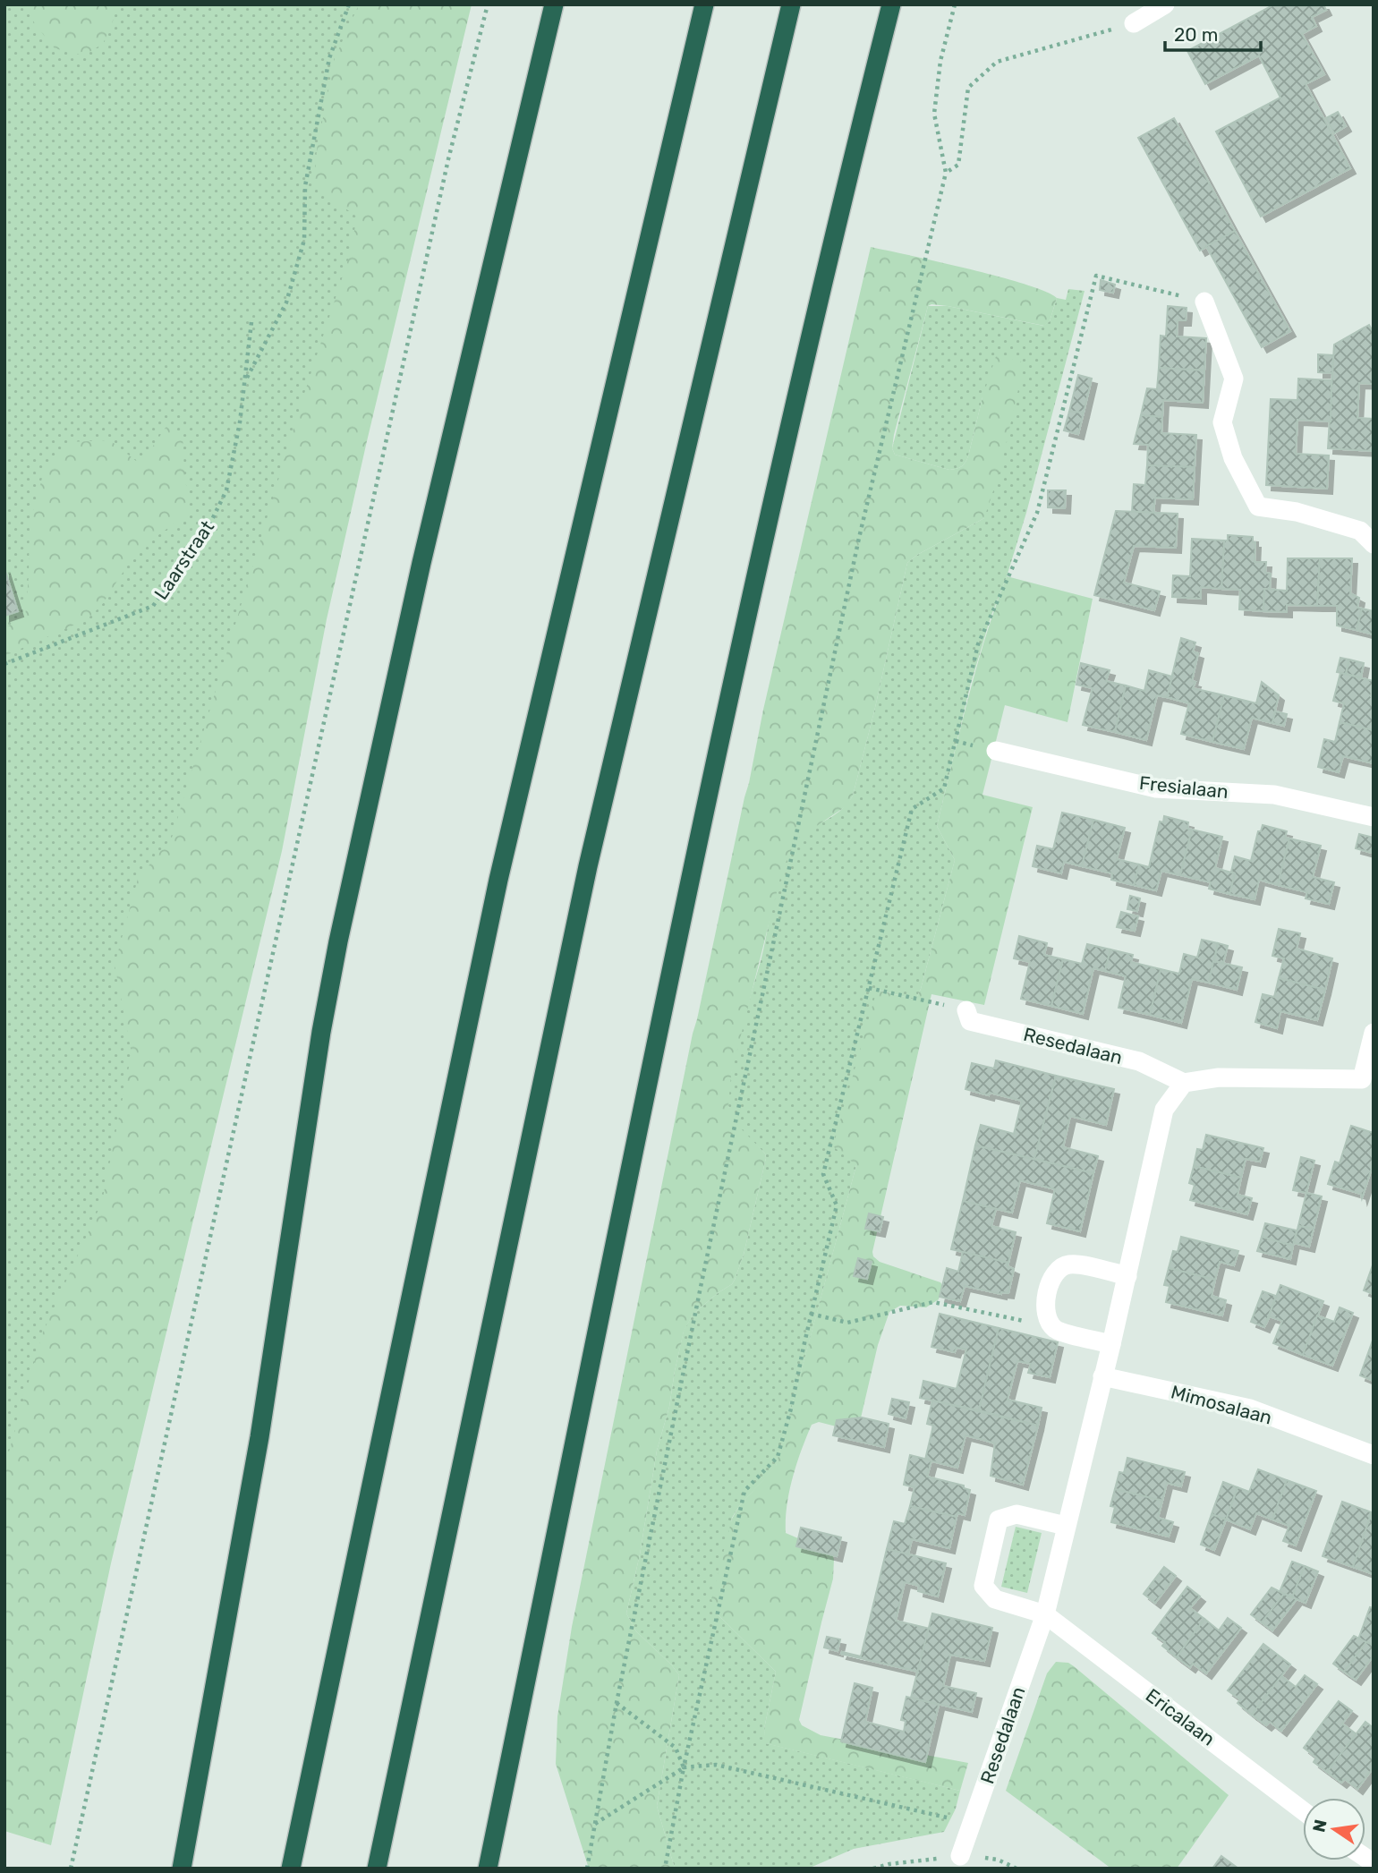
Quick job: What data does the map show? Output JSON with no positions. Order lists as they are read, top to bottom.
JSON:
{
  "streets": {
    "street": [
      "Fresialaan",
      "Resedalaan",
      "Mimosalaan",
      "Ericalaan"
    ],
    "path": ["Laarstraat"]
  },
  "crossings": [
    ["Resedalaan", "Mimosalaan"],
    ["Resedalaan", "Ericalaan"]
  ],
  "scale_bar": "20 m",
  "north": "left"
}
